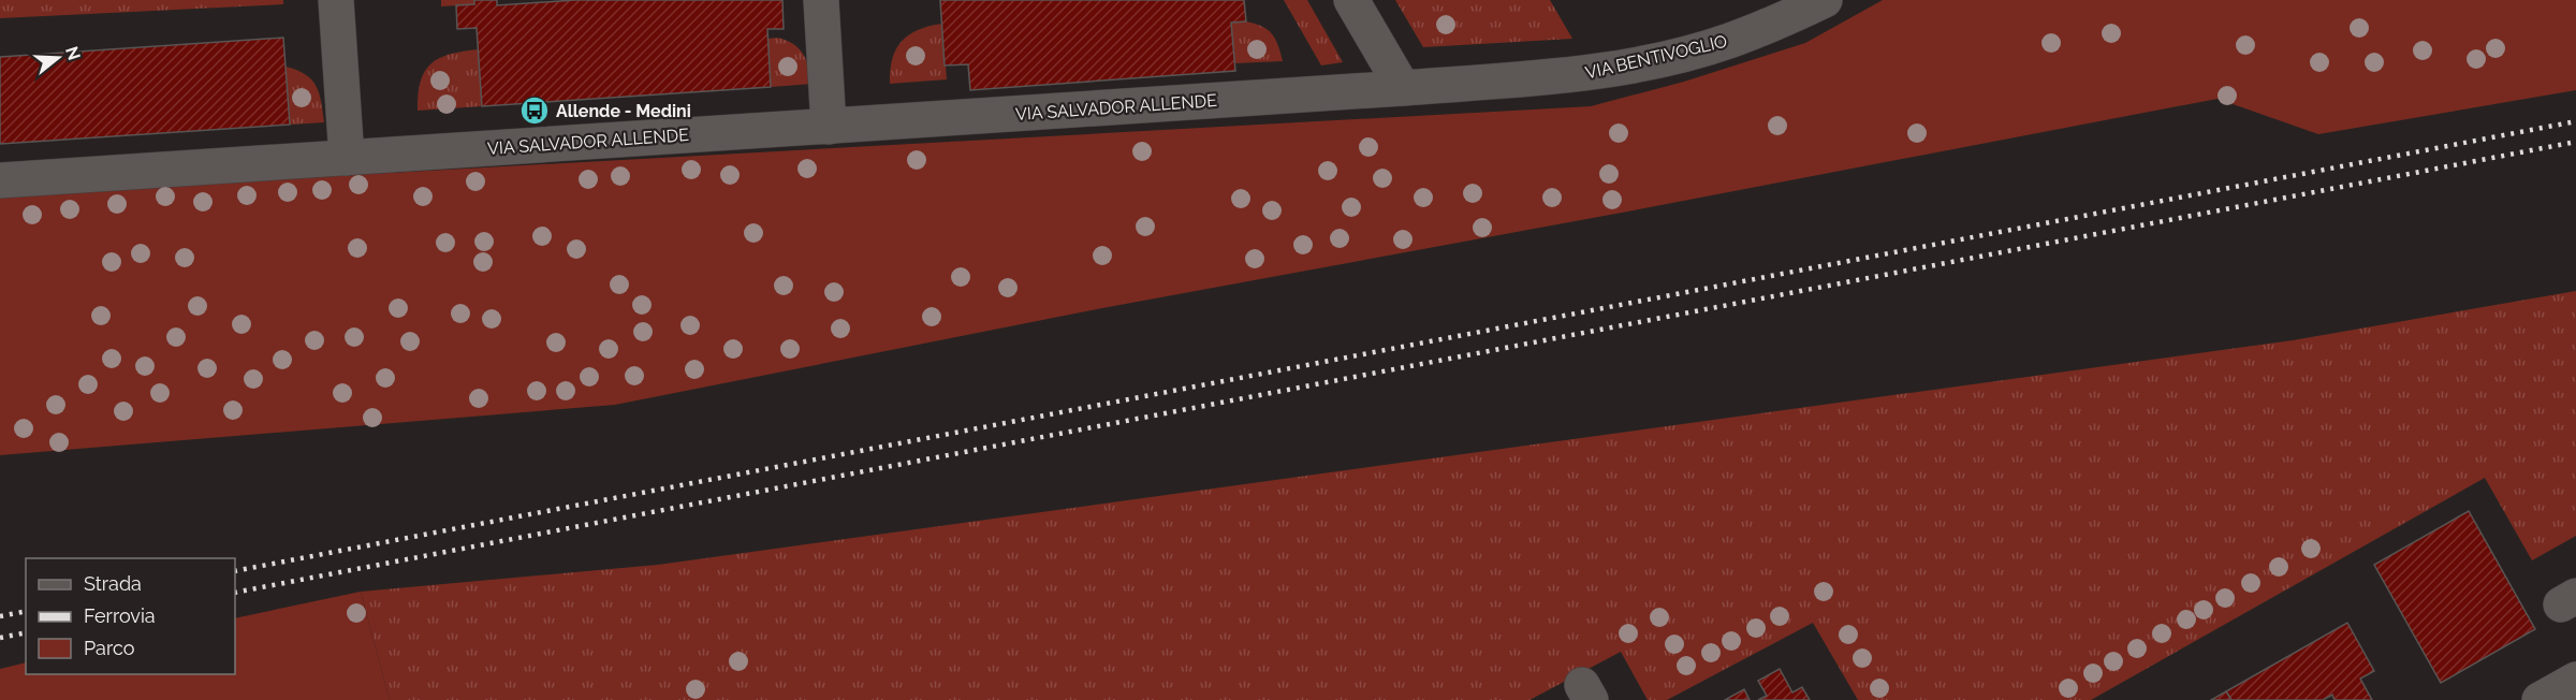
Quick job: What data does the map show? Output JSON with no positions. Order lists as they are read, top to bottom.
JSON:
{
  "streets": {
    "street": ["VIA BENTIVOGLIO", "VIA SALVADOR ALLENDE"]
  },
  "crossings": [
    ["VIA BENTIVOGLIO", "VIA SALVADOR ALLENDE"]
  ],
  "places": {
    "bus stop": ["Allende - Medini"]
  },
  "legend": ["Strada", "Ferrovia", "Parco"],
  "north": "right"
}
